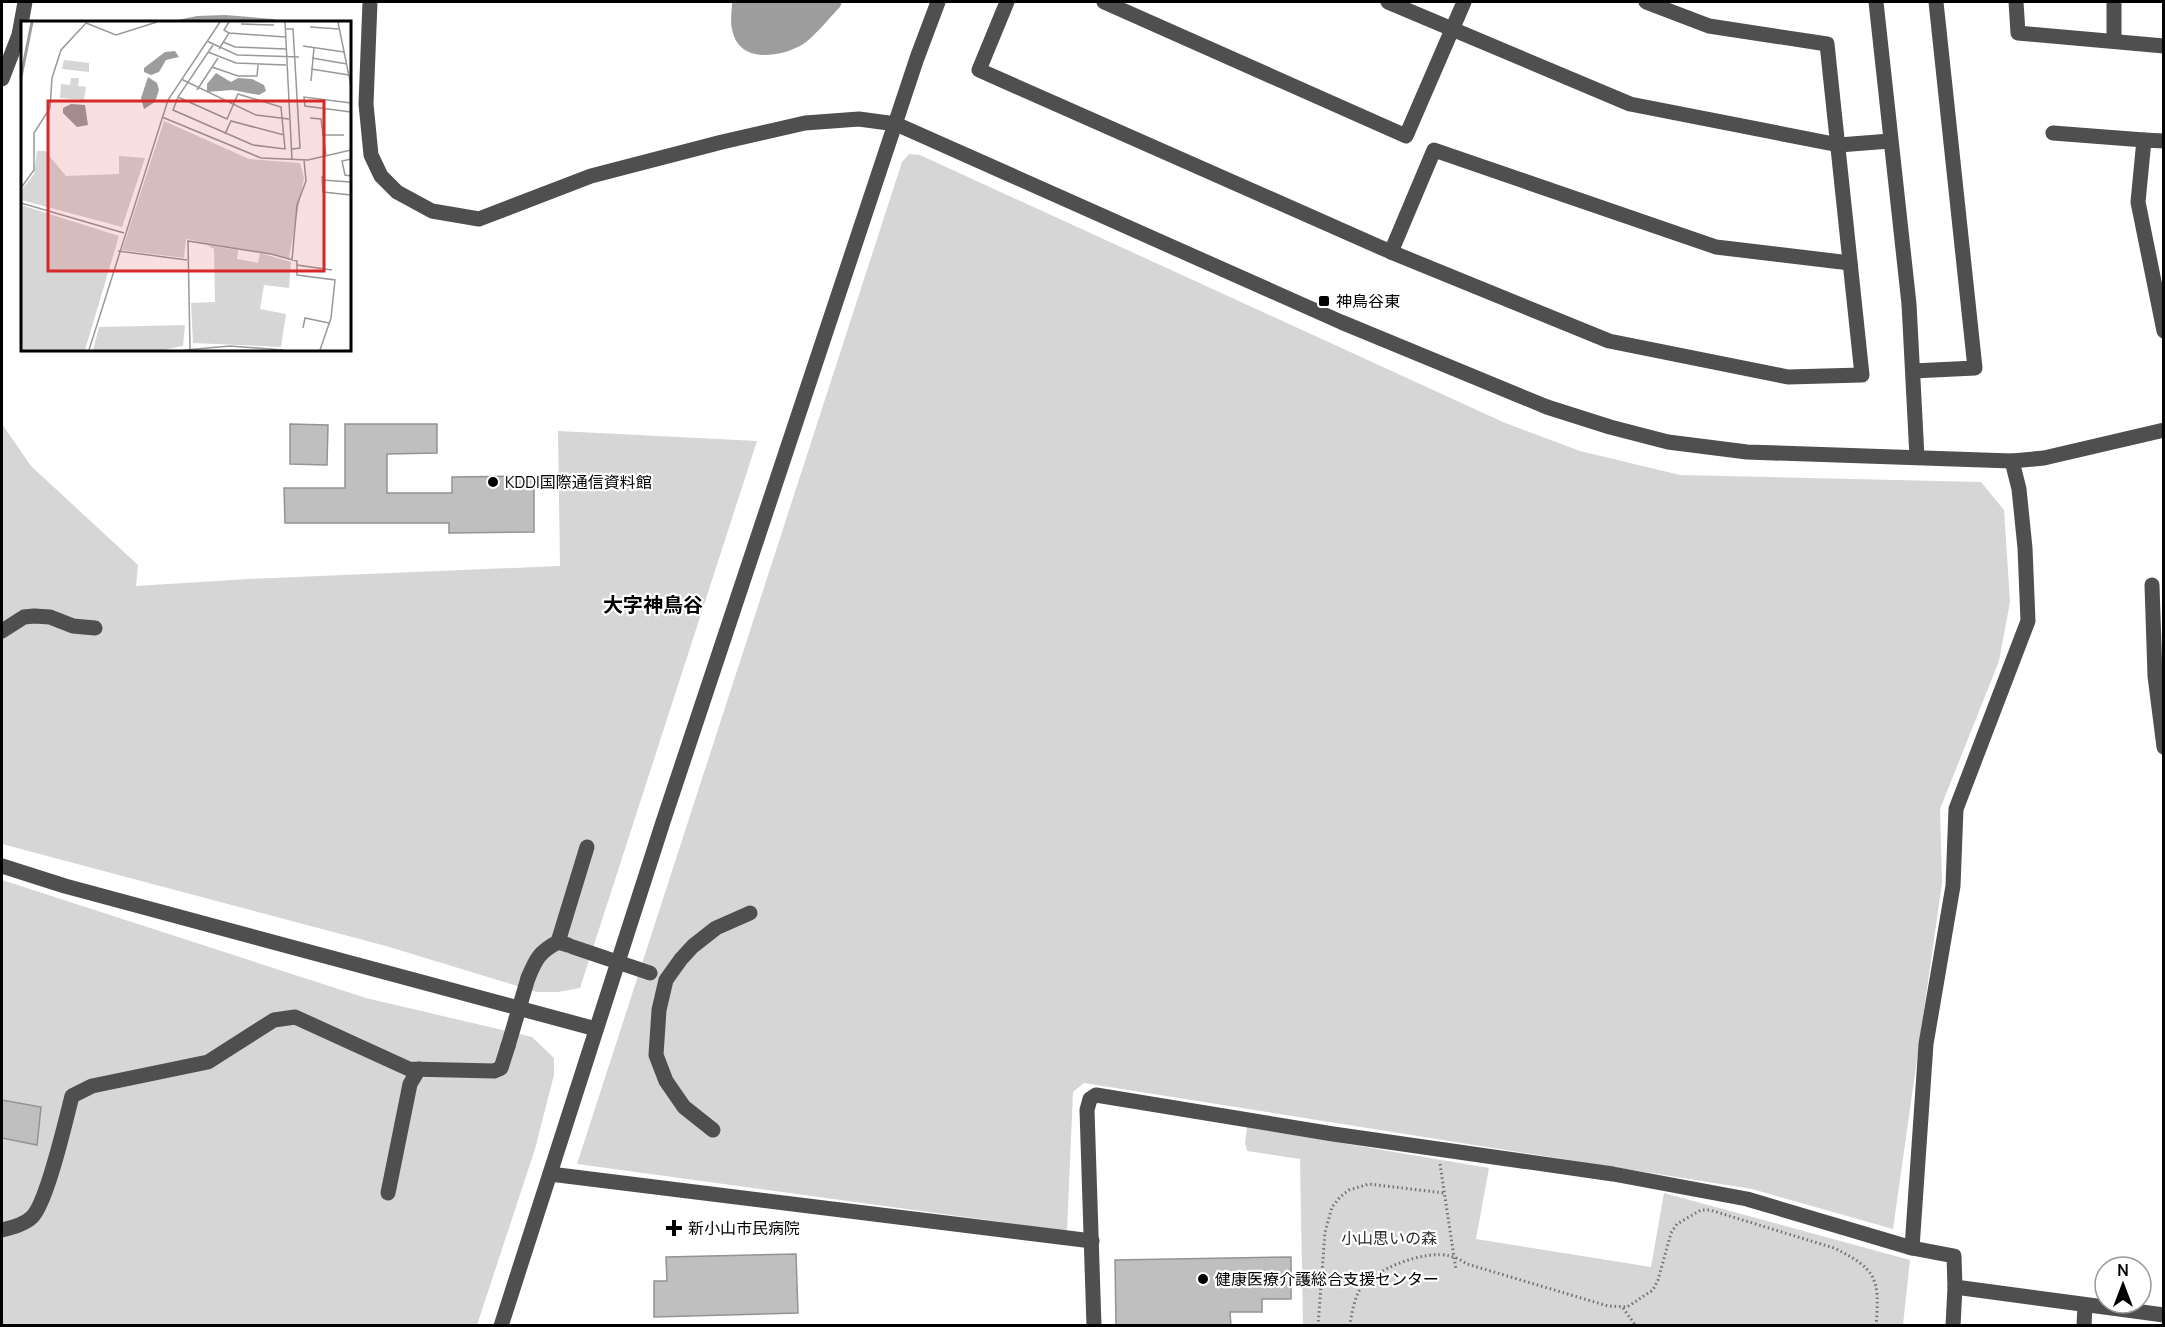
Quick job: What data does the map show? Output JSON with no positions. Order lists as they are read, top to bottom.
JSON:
{
  "districts": ["大字神鳥谷"],
  "parks": ["小山思いの森"],
  "places": {
    "transit": ["神鳥谷東"],
    "other": ["KDDI国際通信資料館", "健康医療介護総合支援センター"],
    "health": ["新小山市民病院"]
  },
  "north": "top"
}
